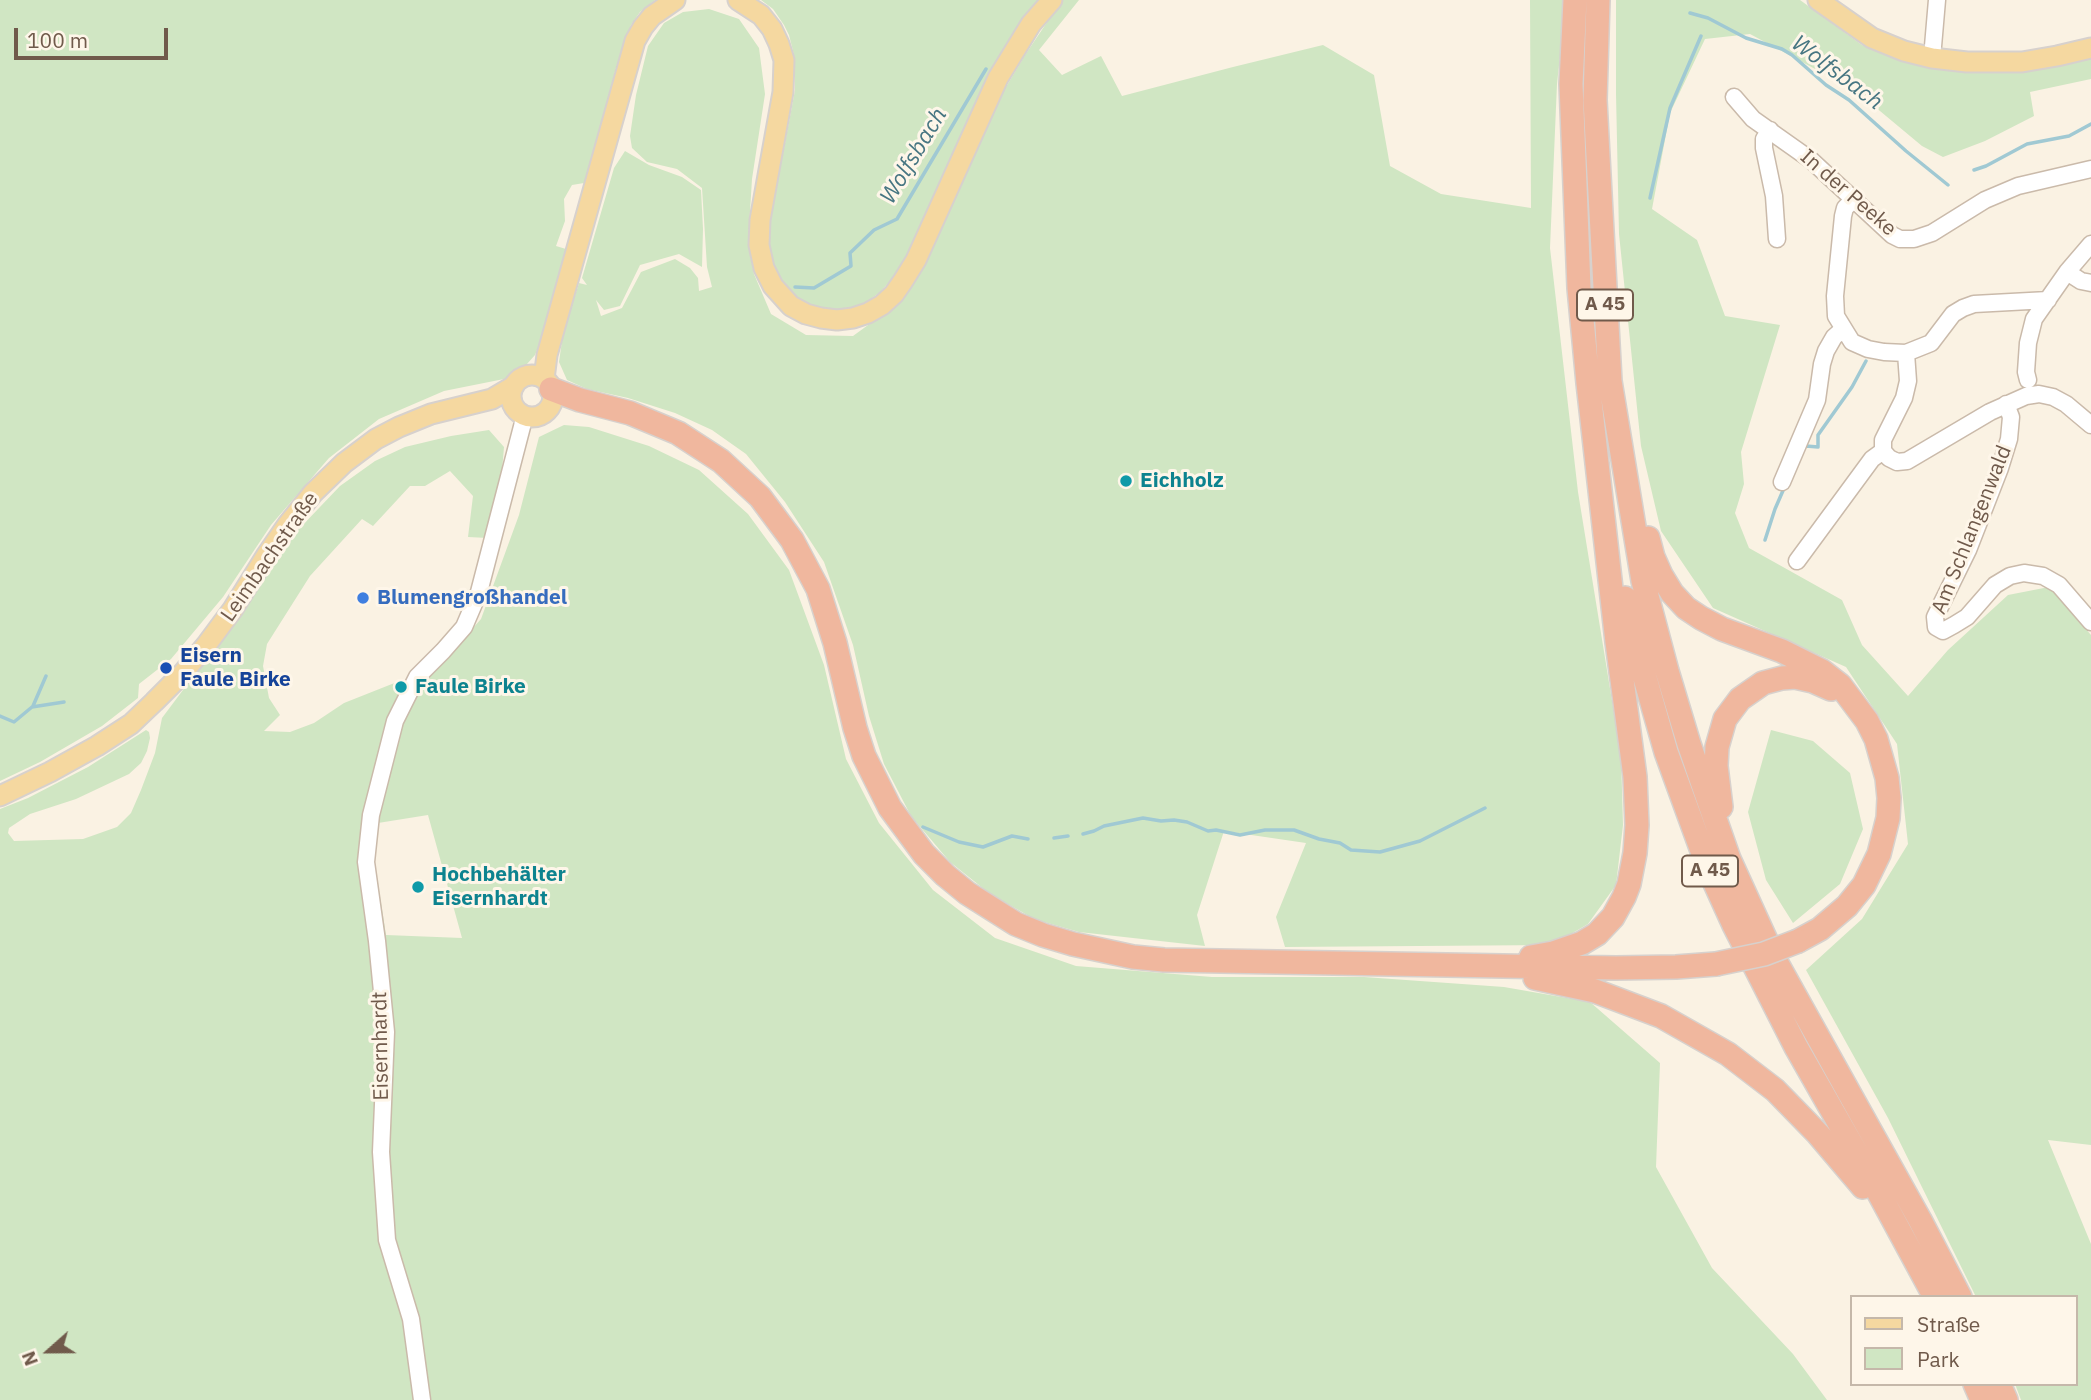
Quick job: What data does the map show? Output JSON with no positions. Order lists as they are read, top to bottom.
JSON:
{
  "streets": {
    "highway": ["A 45"],
    "main road": ["Leimbachstraße"],
    "street": ["In der Peeke", "Am Schlangenwald", "Eisernhardt"]
  },
  "crossings": [
    ["Leimbachstraße", "Eisernhardt"]
  ],
  "water": ["Wolfsbach"],
  "places": [
    "Eichholz",
    "Blumengroßhandel",
    "Eisern Faule Birke",
    "Faule Birke",
    "Hochbehälter Eisernhardt"
  ],
  "legend": ["Straße", "Park"],
  "scale_bar": "100 m",
  "north": "left"
}
